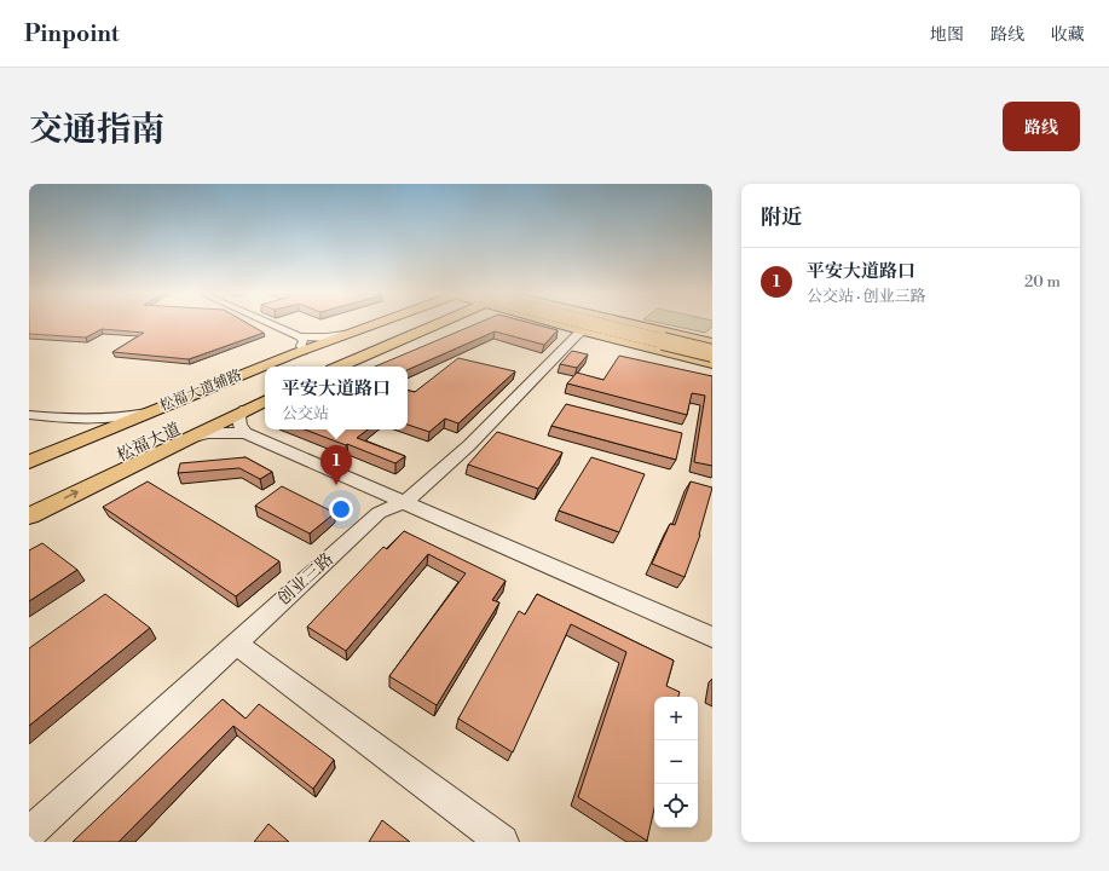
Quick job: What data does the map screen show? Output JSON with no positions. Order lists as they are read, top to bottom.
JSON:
{
  "streets": {
    "main road": ["松福大道辅路", "松福大道"],
    "street": ["创业三路"]
  },
  "crossings": [
    ["松福大道辅路", "松福大道"]
  ],
  "page": {
    "header": "Pinpoint",
    "nav": ["地图", "路线", "收藏"],
    "title": "交通指南",
    "buttons": "路线",
    "heading": "附近",
    "list": [
      {
        "mark": "1",
        "name": "平安大道路口",
        "note": "公交站 · 创业三路",
        "value": "20 m"
      }
    ],
    "popup": ["平安大道路口", "公交站"],
    "pins": "1",
    "map_buttons": ["+", "−"]
  }
}
